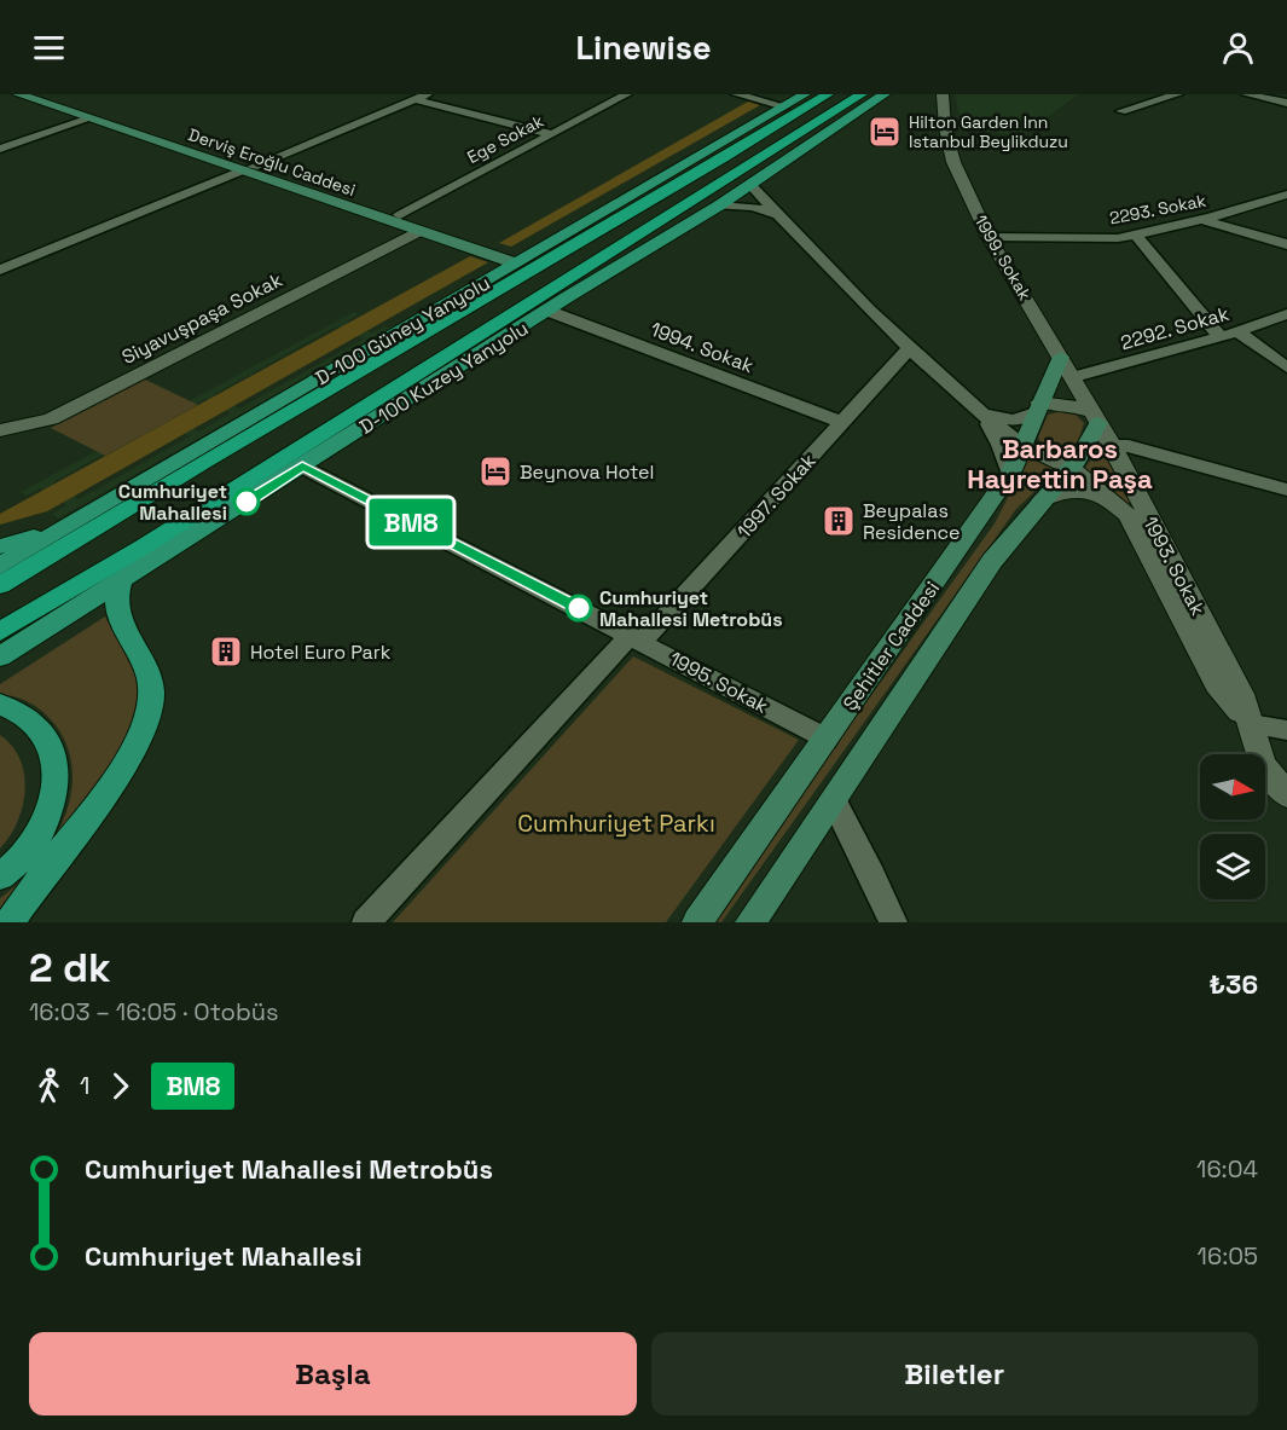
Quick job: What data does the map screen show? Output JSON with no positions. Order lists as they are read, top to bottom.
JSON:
{
  "streets": {
    "main road": [
      "Derviş Eroğlu Caddesi",
      "D-100 Güney Yanyolu",
      "D-100 Kuzey Yanyolu",
      "Şehitler Caddesi"
    ],
    "street": [
      "Ege Sokak",
      "2293. Sokak",
      "1999. Sokak",
      "Siyavuşpaşa Sokak",
      "2292. Sokak",
      "1994. Sokak",
      "1997. Sokak",
      "1993. Sokak",
      "1995. Sokak"
    ]
  },
  "crossings": [
    ["Ege Sokak", "Derviş Eroğlu Caddesi"],
    ["Derviş Eroğlu Caddesi", "Siyavuşpaşa Sokak"],
    ["Derviş Eroğlu Caddesi", "D-100 Güney Yanyolu"],
    ["2293. Sokak", "1999. Sokak"],
    ["1999. Sokak", "2292. Sokak"],
    ["1999. Sokak", "1993. Sokak"],
    ["1999. Sokak", "Şehitler Caddesi"],
    ["2292. Sokak", "Şehitler Caddesi"],
    ["1994. Sokak", "D-100 Kuzey Yanyolu"],
    ["1994. Sokak", "1997. Sokak"],
    ["D-100 Kuzey Yanyolu", "1995. Sokak"],
    ["1997. Sokak", "1995. Sokak"],
    ["1993. Sokak", "Şehitler Caddesi"],
    ["Şehitler Caddesi", "1995. Sokak"]
  ],
  "districts": ["Barbaros Hayrettin Paşa"],
  "parks": ["Cumhuriyet Parkı"],
  "places": {
    "hotel": ["Hilton Garden Inn Istanbul Beylikduzu", "Beynova Hotel"],
    "other": ["Cumhuriyet Mahallesi", "Cumhuriyet Mahallesi Metrobüs"],
    "building": ["Beypalas Residence", "Hotel Euro Park"]
  },
  "lines": ["bus line BM8"],
  "north": "right",
  "page": {
    "header": "Linewise",
    "on_map": "BM8",
    "heading": ["2 dk", "16:03 – 16:05 · Otobüs", "₺36"],
    "legs": ["1", "BM8"],
    "list": [
      {
        "name": "Cumhuriyet Mahallesi Metrobüs",
        "value": "16:04"
      },
      {
        "name": "Cumhuriyet Mahallesi",
        "value": "16:05"
      }
    ],
    "buttons": ["Başla", "Biletler"]
  }
}
